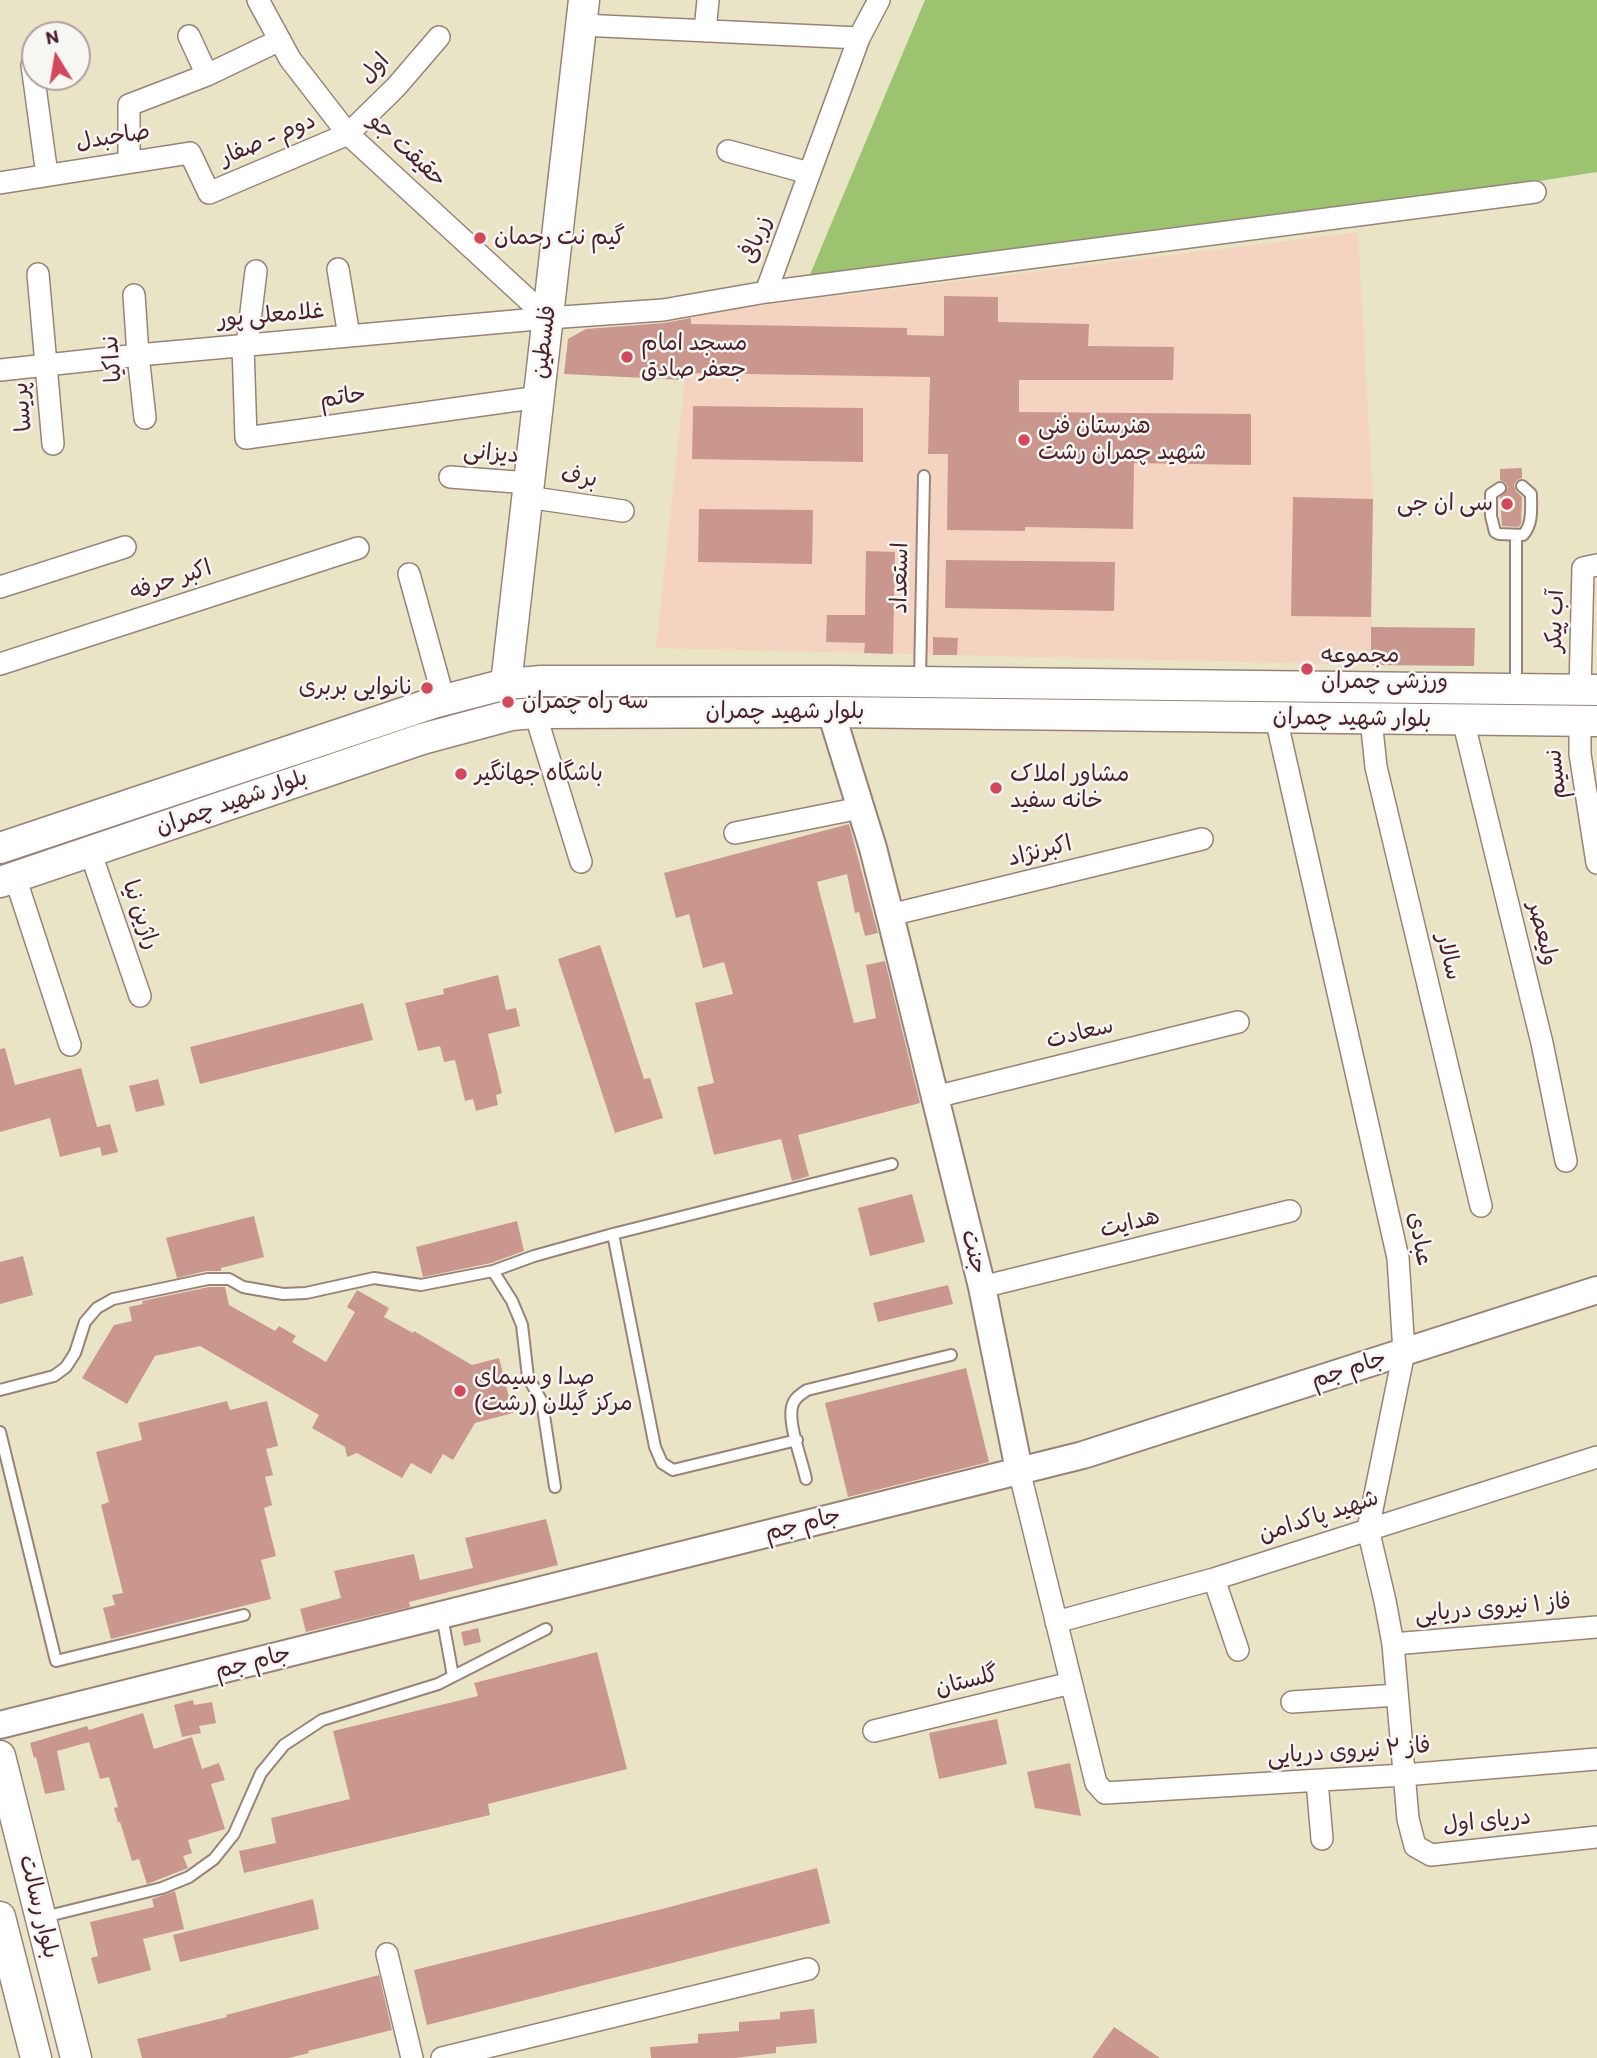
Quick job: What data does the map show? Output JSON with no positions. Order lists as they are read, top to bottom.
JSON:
{
  "streets": {
    "main road": ["فلسطین", "بلوار شهید چمران", "بلوار رسالت"],
    "street": [
      "اول",
      "صاحبدل",
      "دوم - صفار",
      "حقیقت جو",
      "زربافی",
      "غلامعلی پور",
      "نداکیا",
      "حاتم",
      "پریسا",
      "دیزانی",
      "برف",
      "اکبر حرفه",
      "آب پیکر",
      "نسیم",
      "اکبرنژاد",
      "راژین نیا",
      "ولیعصر",
      "سالار",
      "سعادت",
      "هدایت",
      "عبادی",
      "جنت",
      "جام جم",
      "شهید پاکدامن",
      "فاز ۱ نیروی دریایی",
      "گلستان",
      "فاز ۲ نیروی دریایی",
      "دریای اول"
    ],
    "lane": ["استعداد"]
  },
  "crossings": [
    ["اول", "دوم - صفار"],
    ["اول", "حقیقت جو"],
    ["صاحبدل", "دوم - صفار"],
    ["دوم - صفار", "حقیقت جو"],
    ["حقیقت جو", "زربافی"],
    ["حقیقت جو", "غلامعلی پور"],
    ["حقیقت جو", "فلسطین"],
    ["زربافی", "غلامعلی پور"],
    ["زربافی", "فلسطین"],
    ["غلامعلی پور", "فلسطین"],
    ["غلامعلی پور", "نداکیا"],
    ["غلامعلی پور", "حاتم"],
    ["غلامعلی پور", "پریسا"],
    ["فلسطین", "حاتم"],
    ["فلسطین", "دیزانی"],
    ["فلسطین", "برف"],
    ["فلسطین", "بلوار شهید چمران"],
    ["دیزانی", "برف"],
    ["استعداد", "بلوار شهید چمران"],
    ["آب پیکر", "بلوار شهید چمران"],
    ["بلوار شهید چمران", "نسیم"],
    ["بلوار شهید چمران", "راژین نیا"],
    ["بلوار شهید چمران", "ولیعصر"],
    ["بلوار شهید چمران", "سالار"],
    ["بلوار شهید چمران", "عبادی"],
    ["بلوار شهید چمران", "جنت"],
    ["اکبرنژاد", "جنت"],
    ["سعادت", "جنت"],
    ["هدایت", "جنت"],
    ["عبادی", "جام جم"],
    ["عبادی", "شهید پاکدامن"],
    ["عبادی", "فاز ۱ نیروی دریایی"],
    ["عبادی", "فاز ۲ نیروی دریایی"],
    ["عبادی", "دریای اول"],
    ["جنت", "جام جم"],
    ["جنت", "شهید پاکدامن"],
    ["جنت", "گلستان"],
    ["جنت", "فاز ۲ نیروی دریایی"],
    ["فاز ۲ نیروی دریایی", "دریای اول"]
  ],
  "places": [
    "گیم نت رحمان",
    "مسجد امام جعفر صادق",
    "هنرستان فنی شهید چمران رشت",
    "سی ان جی",
    "مجموعه ورزشی چمران",
    "نانوایی بربری",
    "سه راه چمران",
    "باشگاه جهانگیر",
    "مشاور املاک خانه سفید",
    "صدا و سیمای مرکز گیلان (رشت)"
  ],
  "north": "top"
}
